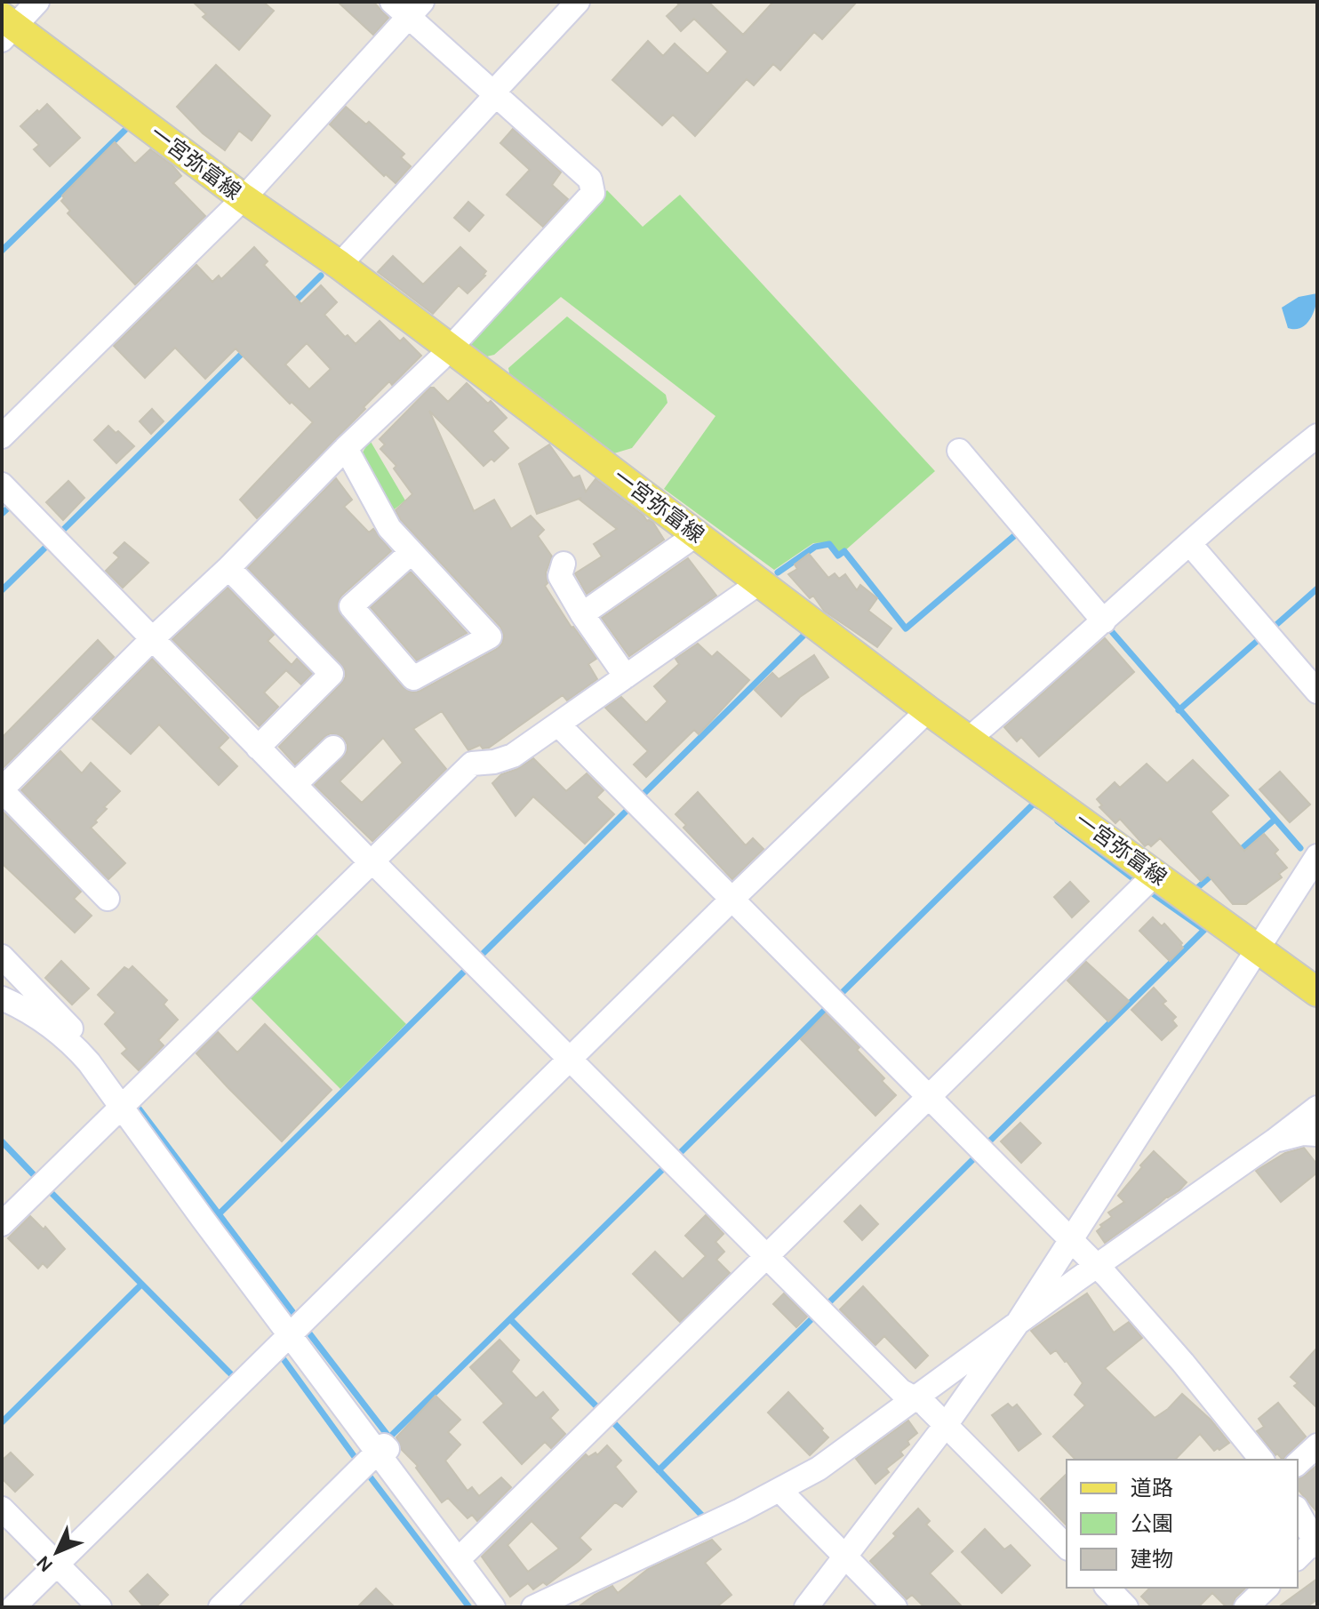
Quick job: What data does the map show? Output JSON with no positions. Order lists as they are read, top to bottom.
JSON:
{
  "streets": {
    "main road": ["一宮弥富線"]
  },
  "legend": ["道路", "公園", "建物"],
  "north": "bottom left"
}
